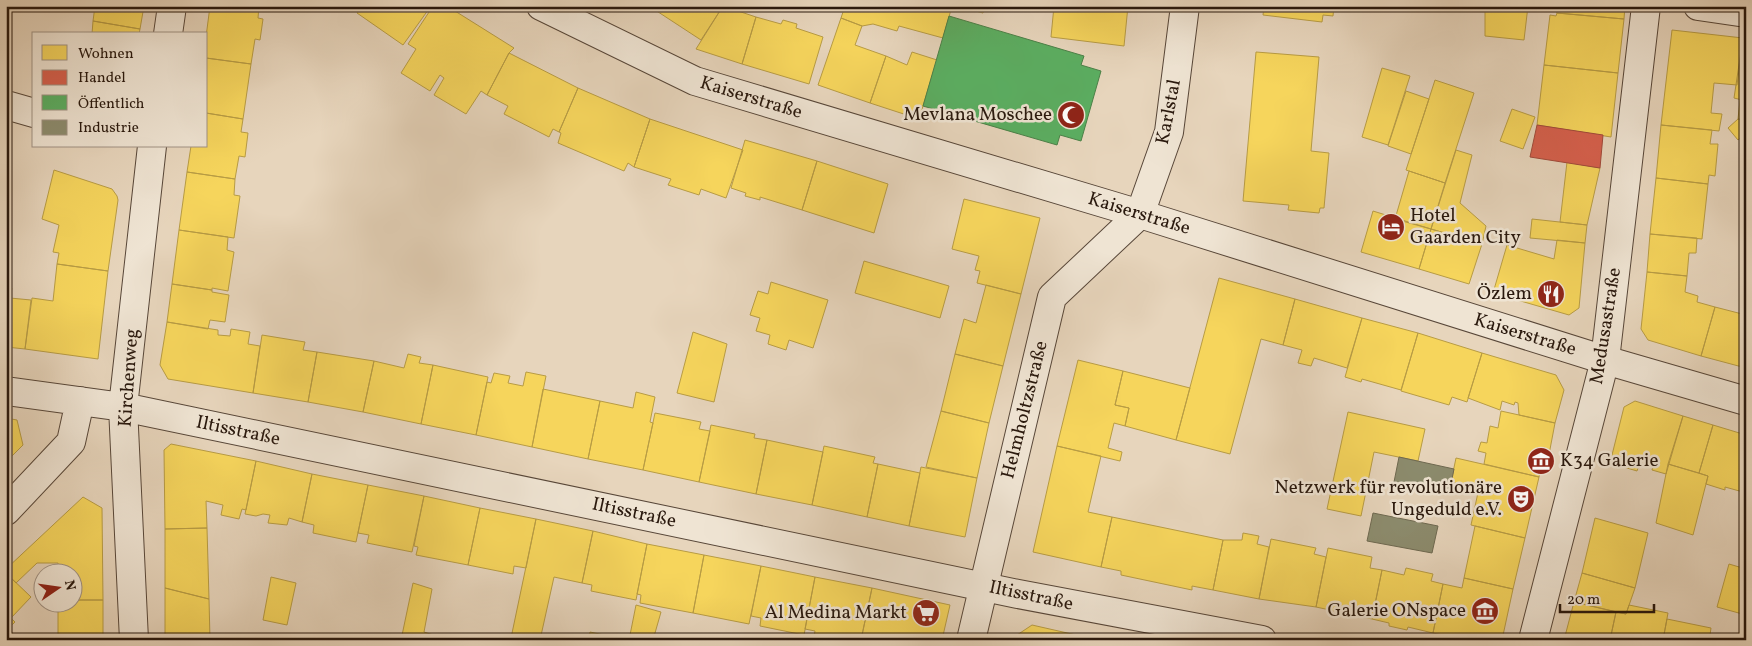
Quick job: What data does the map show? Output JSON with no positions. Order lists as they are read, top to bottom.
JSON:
{
  "streets": {
    "street": [
      "Kaiserstraße",
      "Karlstal",
      "Medusastraße",
      "Kirchenweg",
      "Helmholtzstraße",
      "Iltisstraße"
    ]
  },
  "crossings": [
    ["Kaiserstraße", "Karlstal"],
    ["Kaiserstraße", "Medusastraße"],
    ["Kaiserstraße", "Helmholtzstraße"],
    ["Karlstal", "Helmholtzstraße"],
    ["Kirchenweg", "Iltisstraße"],
    ["Helmholtzstraße", "Iltisstraße"]
  ],
  "places": {
    "mosque": ["Mevlana Moschee"],
    "hotel": ["Hotel Gaarden City"],
    "restaurant": ["Özlem"],
    "museum": ["K34 Galerie", "Galerie ONspace"],
    "theatre": ["Netzwerk für revolutionäre Ungeduld e.V."],
    "supermarket": ["Al Medina Markt"]
  },
  "legend": [
    "Wohnen",
    "Handel",
    "Öffentlich",
    "Industrie"
  ],
  "scale_bar": "20 m",
  "north": "right"
}
